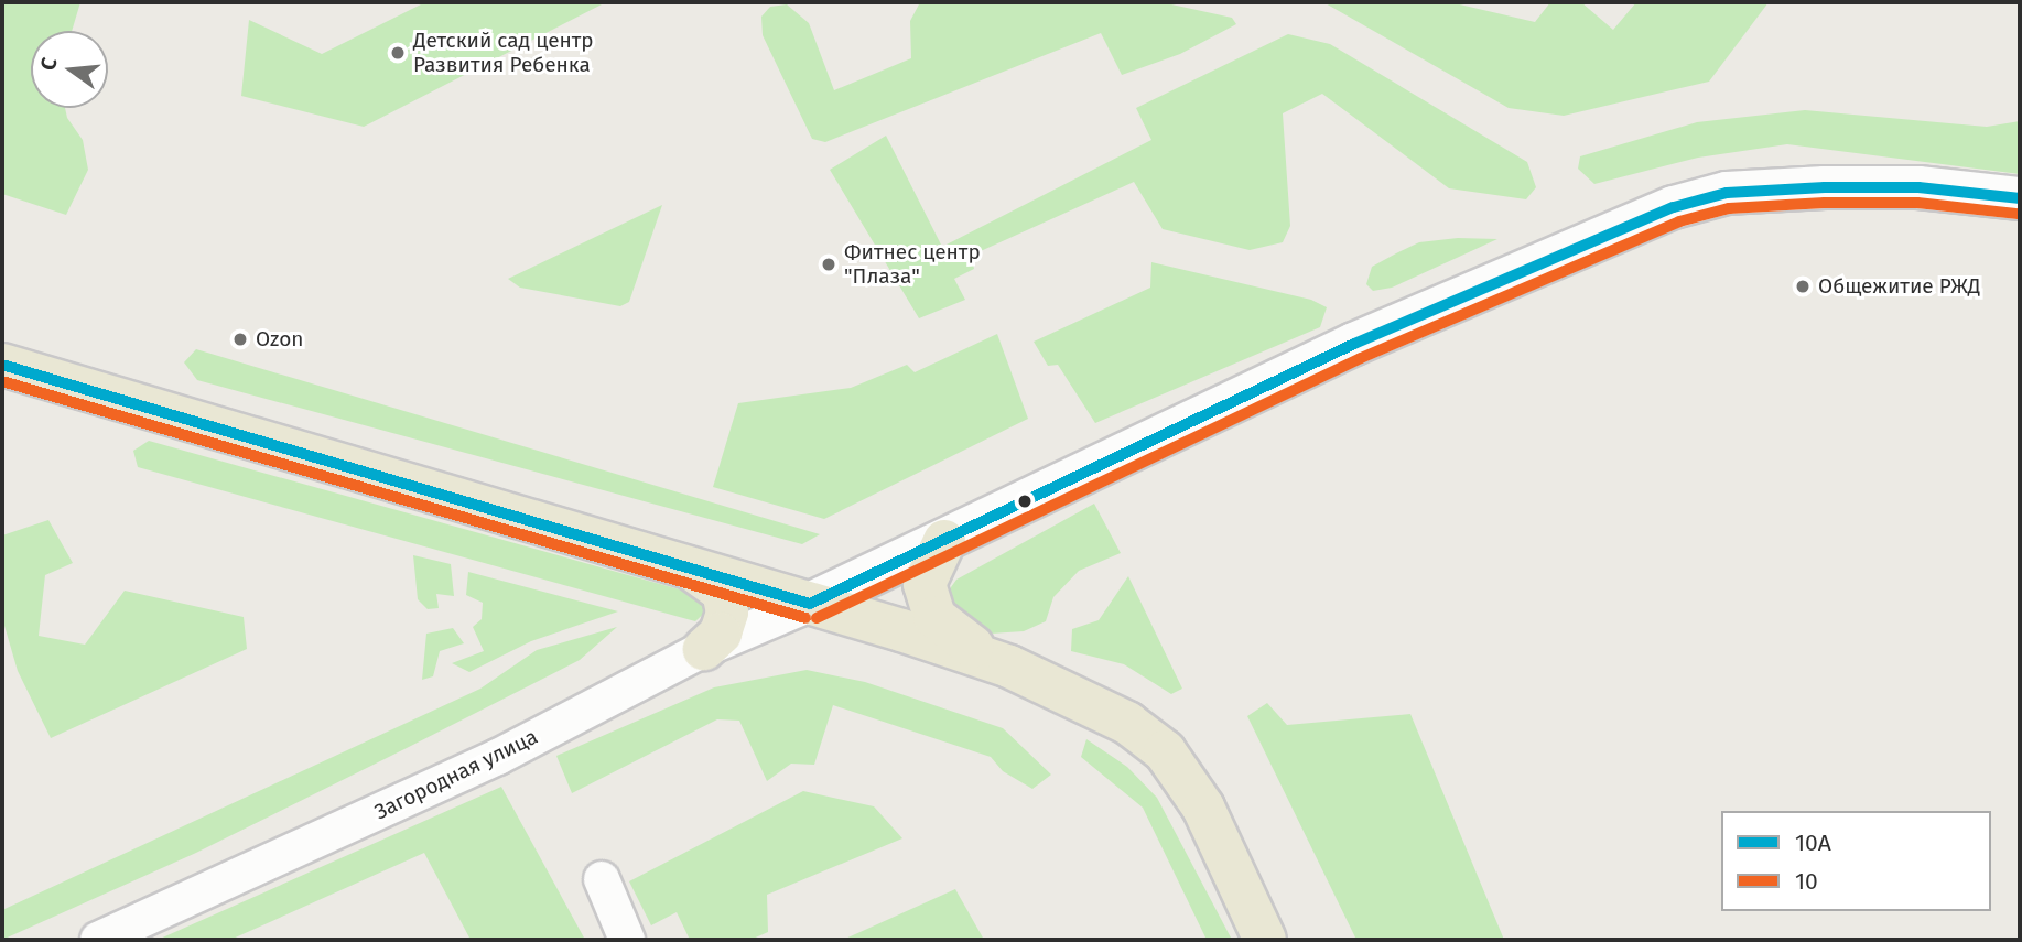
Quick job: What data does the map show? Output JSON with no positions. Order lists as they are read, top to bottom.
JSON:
{
  "streets": {
    "street": ["Загородная улица"]
  },
  "places": [
    "Детский сад центр Развития Ребенка",
    "Фитнес центр \"Плаза\"",
    "Общежитие РЖД",
    "Ozon"
  ],
  "lines": ["transit line 10А", "transit line 10"],
  "legend": ["10А", "10"],
  "north": "left"
}
